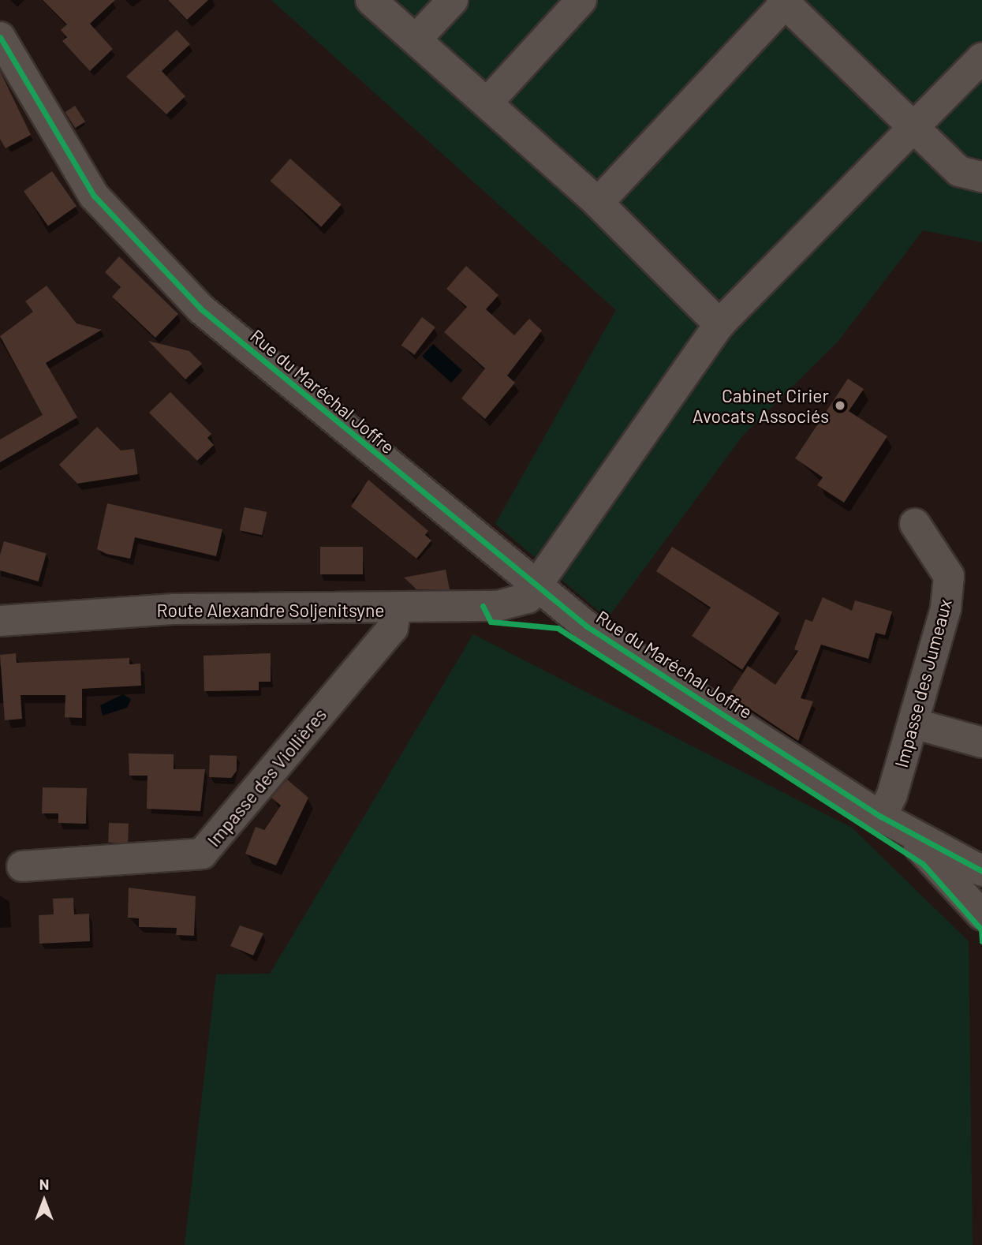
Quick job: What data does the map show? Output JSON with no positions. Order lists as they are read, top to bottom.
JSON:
{
  "streets": {
    "street": [
      "Rue du Maréchal Joffre",
      "Route Alexandre Soljenitsyne",
      "Impasse des Jumeaux",
      "Impasse des Viollières"
    ]
  },
  "crossings": [
    ["Rue du Maréchal Joffre", "Route Alexandre Soljenitsyne"],
    ["Rue du Maréchal Joffre", "Impasse des Jumeaux"],
    ["Route Alexandre Soljenitsyne", "Impasse des Viollières"]
  ],
  "places": ["Cabinet Cirier Avocats Associés"],
  "north": "top"
}
